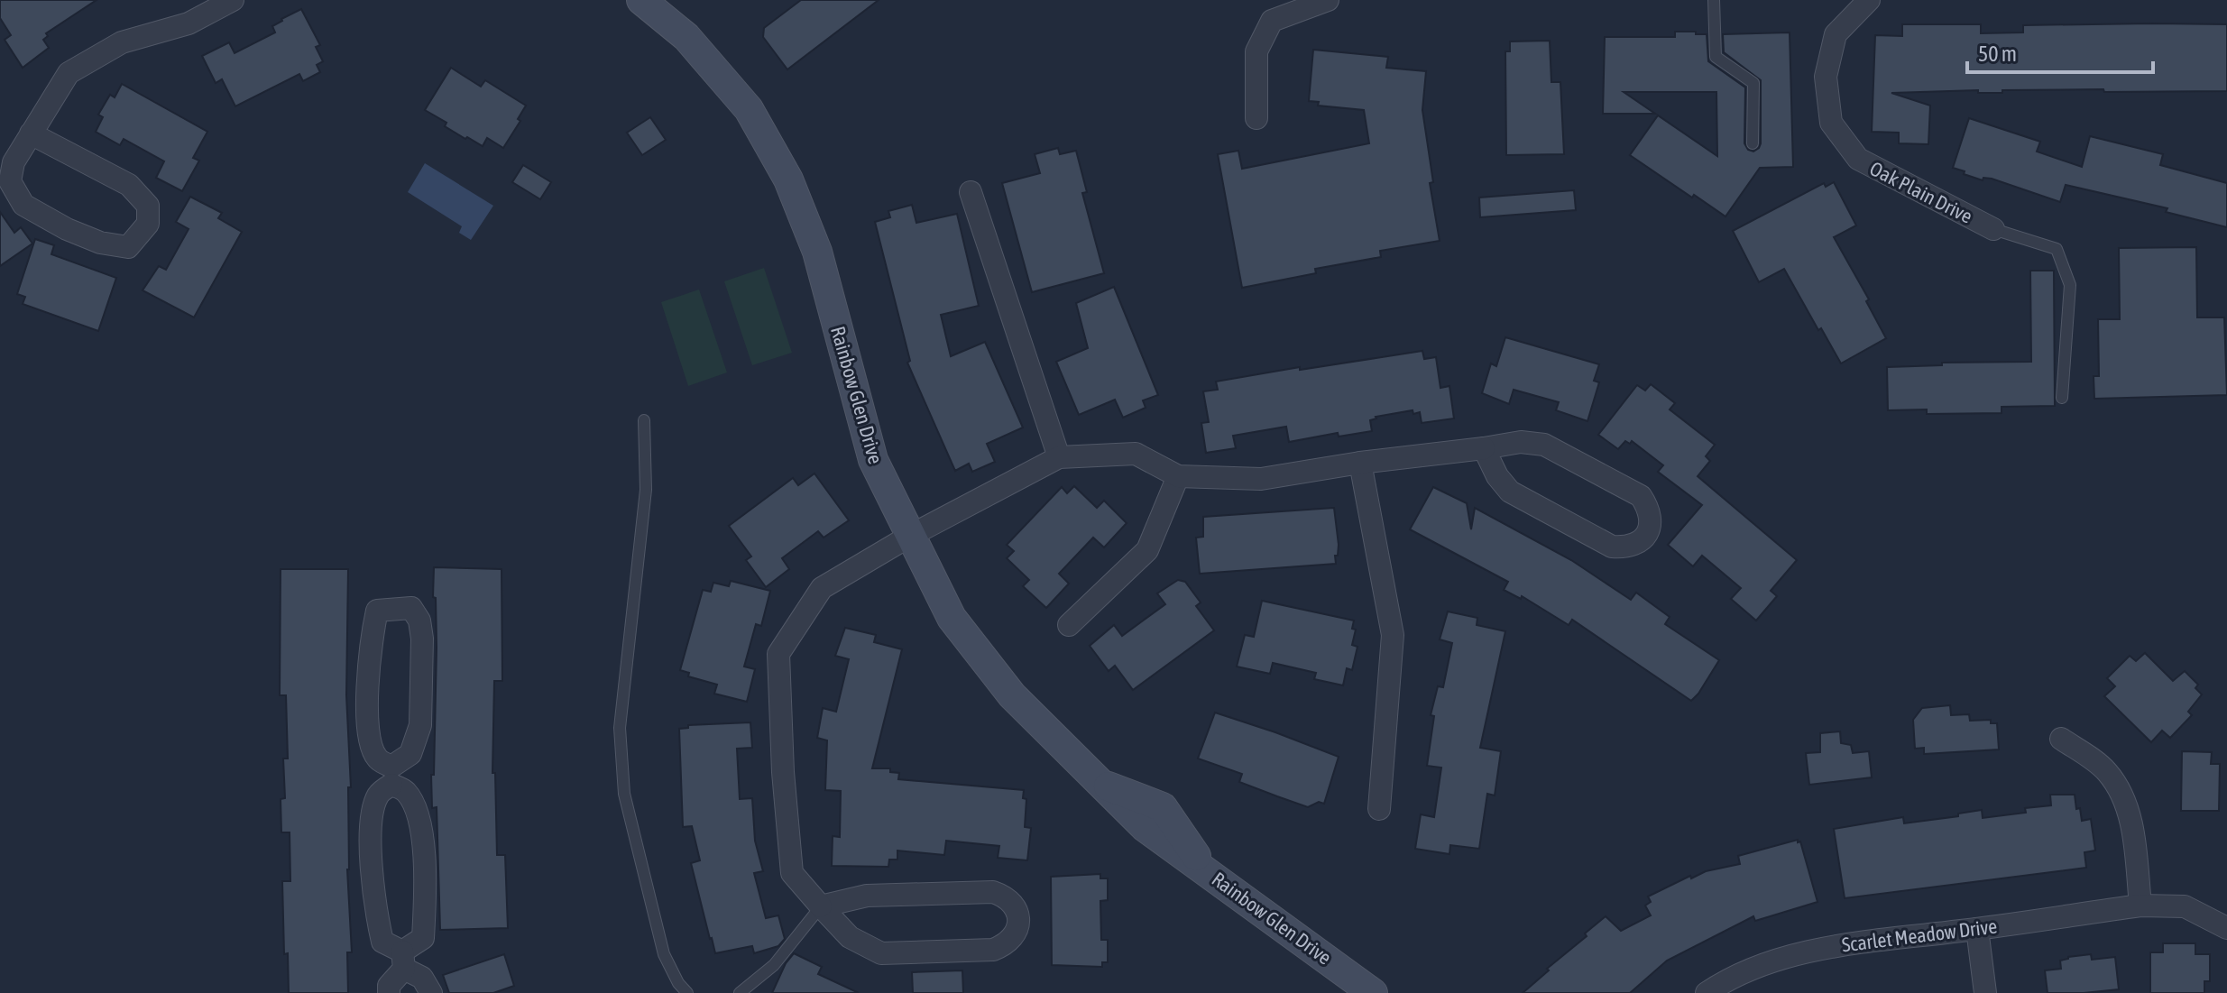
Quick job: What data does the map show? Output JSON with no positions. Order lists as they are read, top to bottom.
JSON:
{
  "streets": {
    "street": ["Oak Plain Drive", "Rainbow Glen Drive", "Scarlet Meadow Drive"]
  },
  "scale_bar": "50 m"
}
